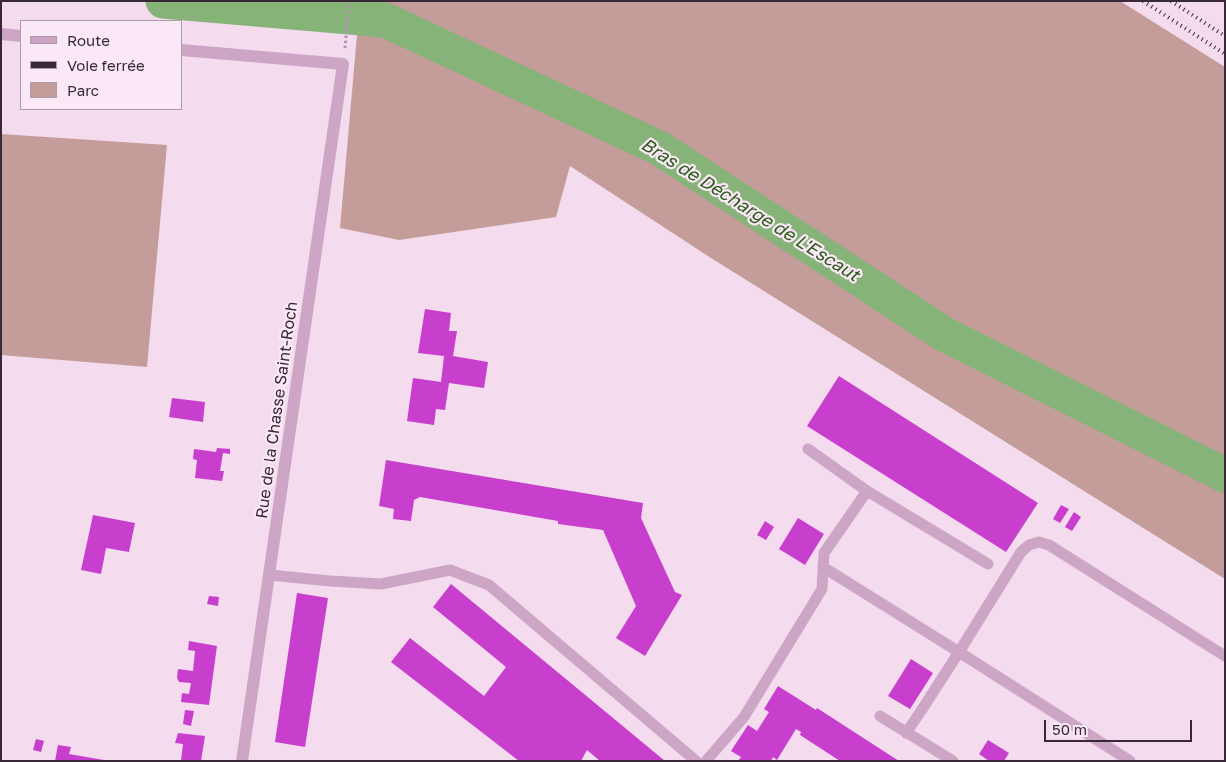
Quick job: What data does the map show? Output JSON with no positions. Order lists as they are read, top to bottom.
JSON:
{
  "streets": {
    "street": ["Rue de la Chasse Saint-Roch"]
  },
  "water": ["Bras de Décharge de L'Escaut"],
  "legend": ["Route", "Voie ferrée", "Parc"],
  "scale_bar": "50 m"
}
